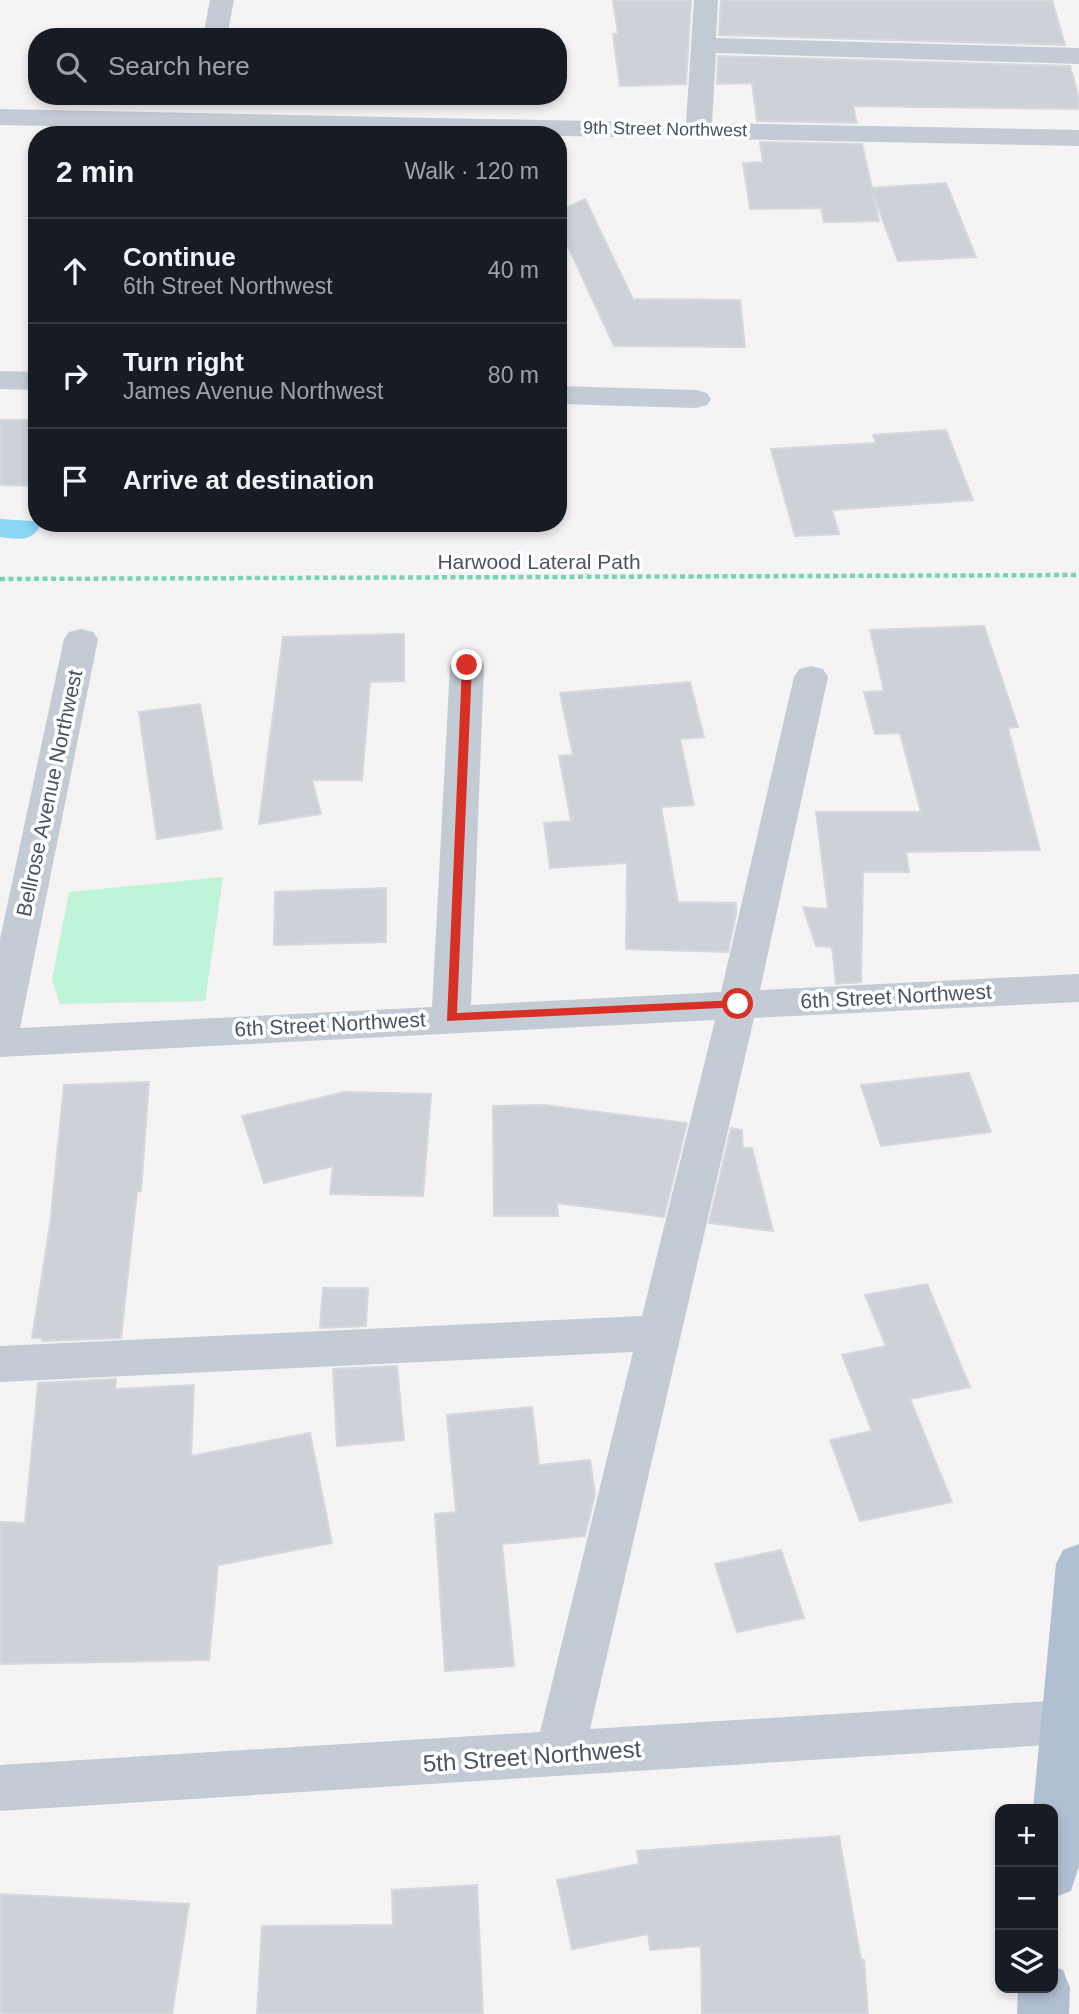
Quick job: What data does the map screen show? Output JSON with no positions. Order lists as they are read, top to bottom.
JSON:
{
  "streets": {
    "street": [
      "9th Street Northwest",
      "Bellrose Avenue Northwest",
      "6th Street Northwest",
      "5th Street Northwest"
    ],
    "path": ["Harwood Lateral Path"]
  },
  "page": {
    "search": "Search here",
    "heading": ["2 min", "Walk · 120 m"],
    "list": [
      ["Continue", "6th Street Northwest", "40 m"],
      ["Turn right", "James Avenue Northwest", "80 m"],
      "Arrive at destination"
    ],
    "map_buttons": ["+", "−"]
  }
}
